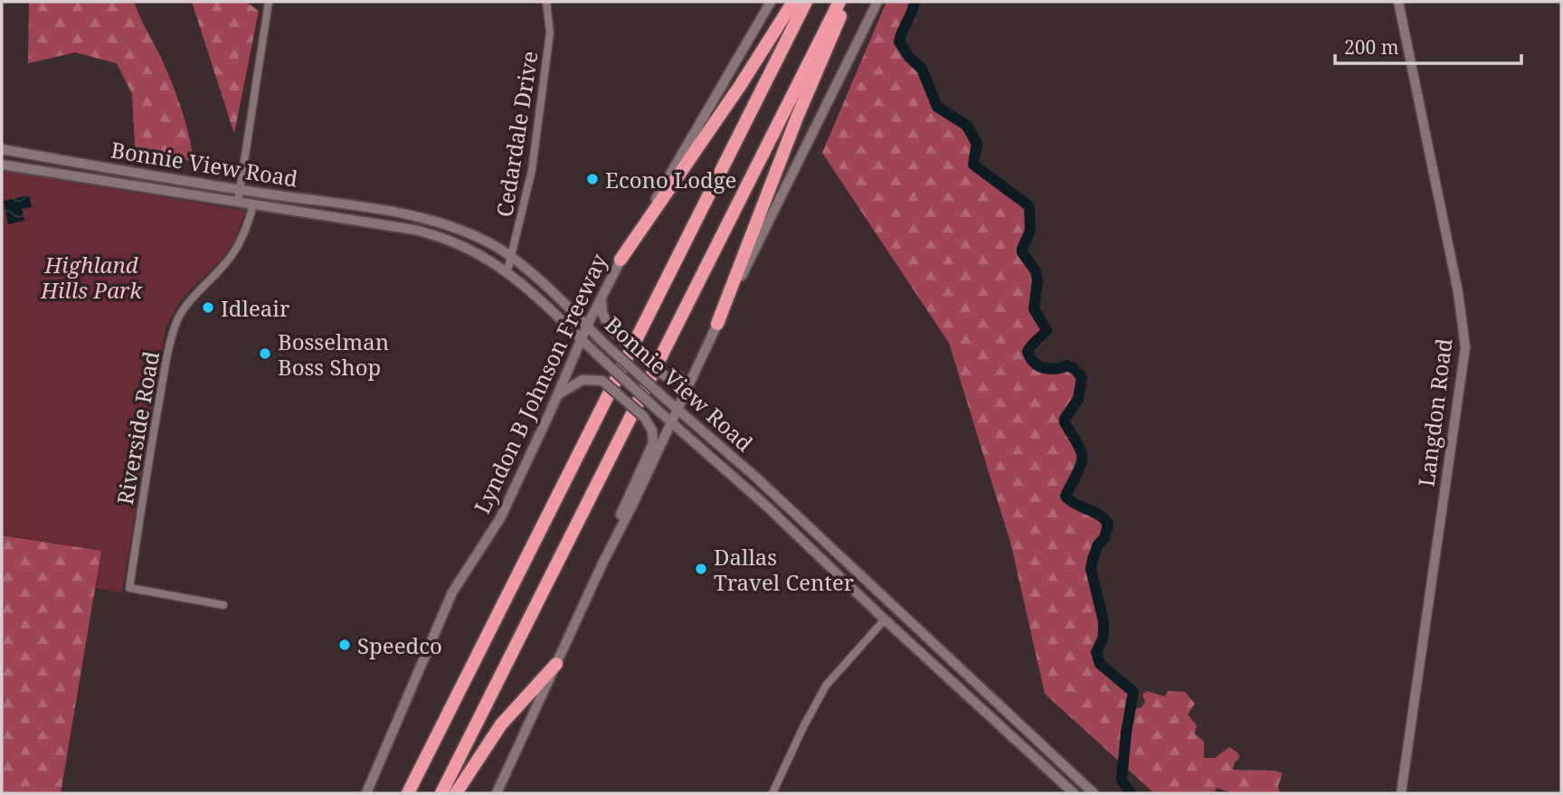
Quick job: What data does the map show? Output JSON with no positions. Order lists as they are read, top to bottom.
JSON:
{
  "streets": {
    "main road": ["Bonnie View Road", "Lyndon B Johnson Freeway"],
    "street": ["Cedardale Drive", "Langdon Road", "Riverside Road"]
  },
  "crossings": [
    ["Cedardale Drive", "Bonnie View Road"],
    ["Bonnie View Road", "Lyndon B Johnson Freeway"],
    ["Bonnie View Road", "Riverside Road"]
  ],
  "parks": ["Highland Hills Park"],
  "places": [
    "Econo Lodge",
    "Idleair",
    "Bosselman Boss Shop",
    "Dallas Travel Center",
    "Speedco"
  ],
  "scale_bar": "200 m"
}
